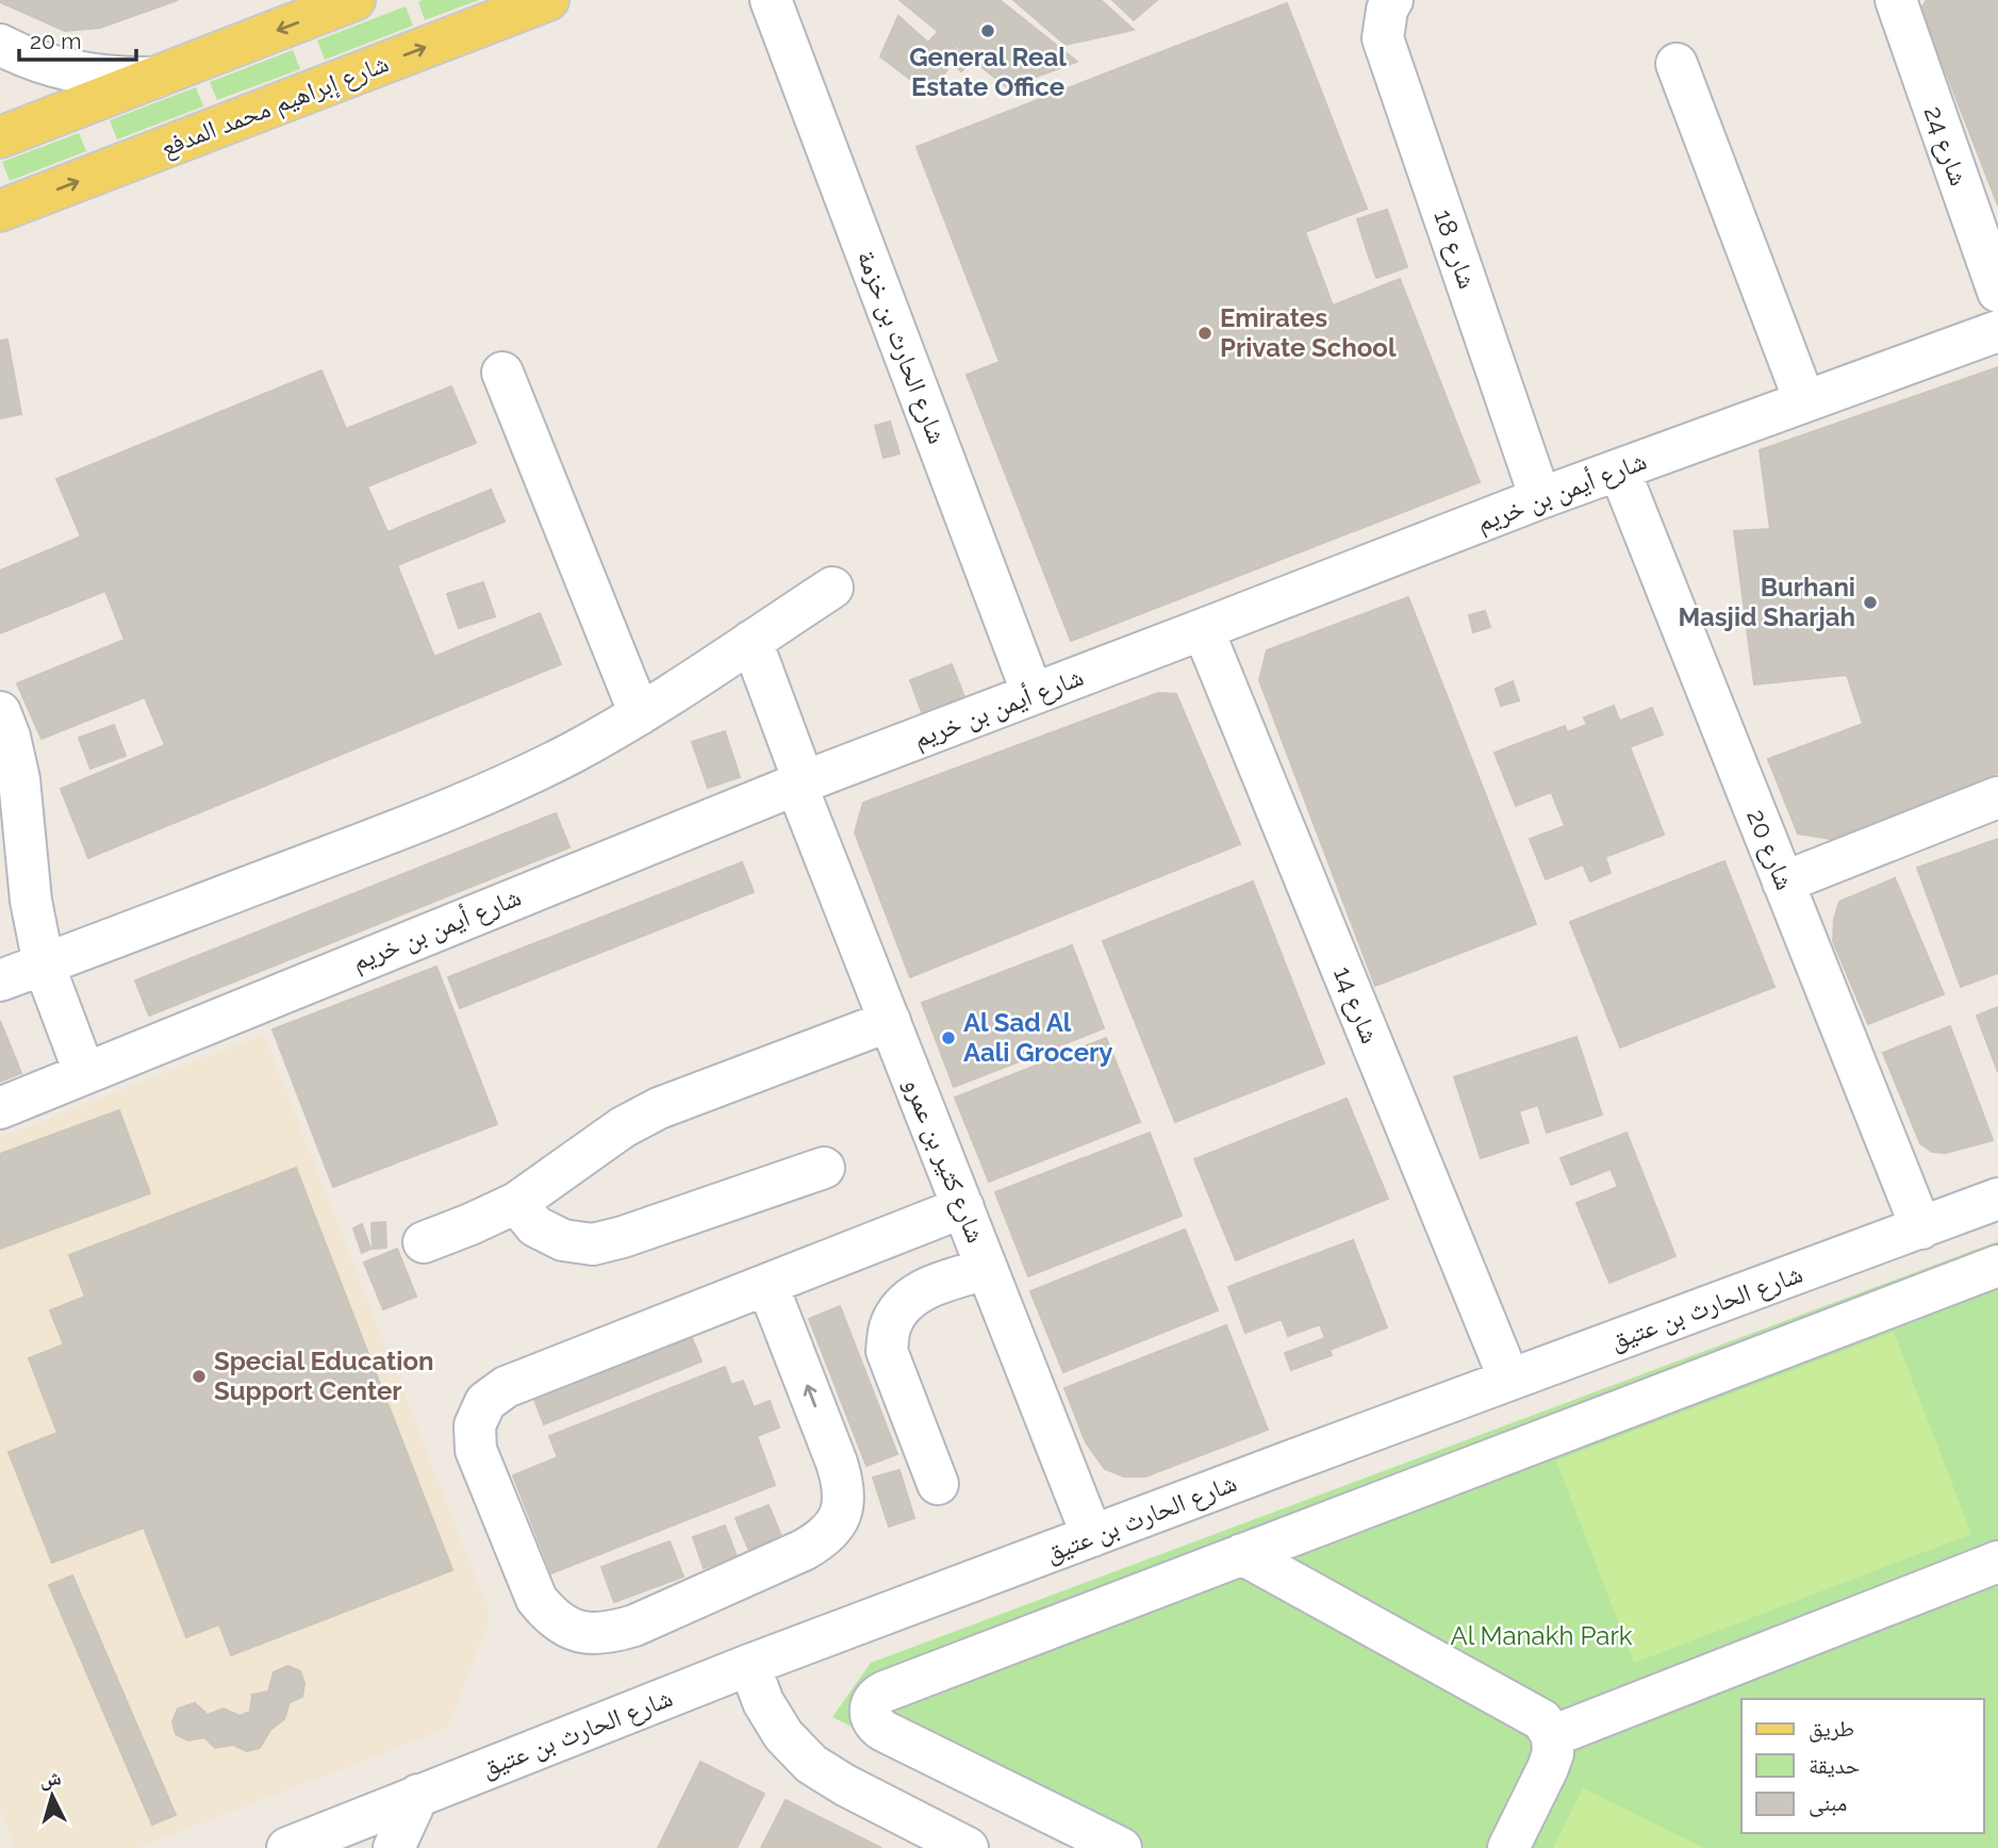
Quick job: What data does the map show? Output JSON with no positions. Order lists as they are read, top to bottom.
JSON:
{
  "streets": {
    "main road": ["شارع إبراهيم محمد المدفع"],
    "street": [
      "شارع 24",
      "شارع 18",
      "شارع الحارث بن خزمة",
      "شارع أيمن بن خريم",
      "شارع 20",
      "شارع 14",
      "شارع كثير بن عمرو",
      "شارع الحارث بن عتيق"
    ]
  },
  "crossings": [
    ["شارع 18", "شارع أيمن بن خريم"],
    ["شارع الحارث بن خزمة", "شارع أيمن بن خريم"],
    ["شارع أيمن بن خريم", "شارع 20"],
    ["شارع أيمن بن خريم", "شارع 14"],
    ["شارع أيمن بن خريم", "شارع كثير بن عمرو"],
    ["شارع 20", "شارع الحارث بن عتيق"],
    ["شارع 14", "شارع الحارث بن عتيق"],
    ["شارع كثير بن عمرو", "شارع الحارث بن عتيق"]
  ],
  "parks": ["Al Manakh Park"],
  "places": [
    "General Real Estate Office",
    "Emirates Private School",
    "Burhani Masjid Sharjah",
    "Al Sad Al Aali Grocery",
    "Special Education Support Center"
  ],
  "legend": ["طريق", "حديقة", "مبنى"],
  "scale_bar": "20 m",
  "north": "top"
}
